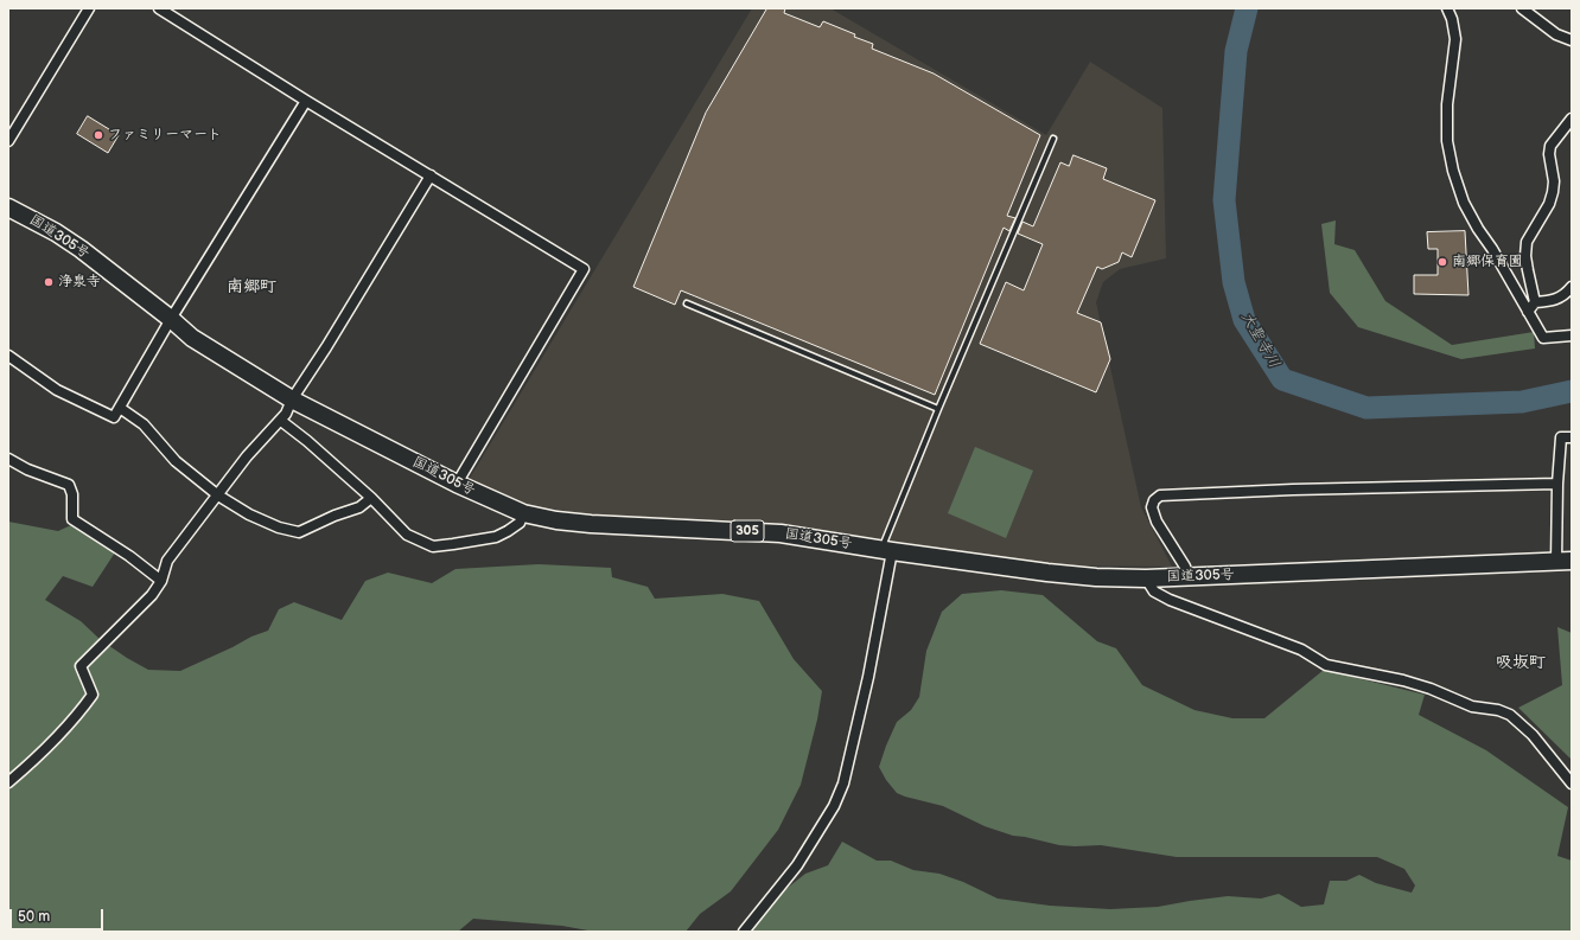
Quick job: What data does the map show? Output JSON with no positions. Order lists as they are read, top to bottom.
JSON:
{
  "streets": {
    "highway": ["国道305号", "305"]
  },
  "districts": ["南郷町", "吸坂町"],
  "water": ["大聖寺川"],
  "places": ["ファミリーマート", "南郷保育園", "浄泉寺"],
  "scale_bar": "50 m"
}
